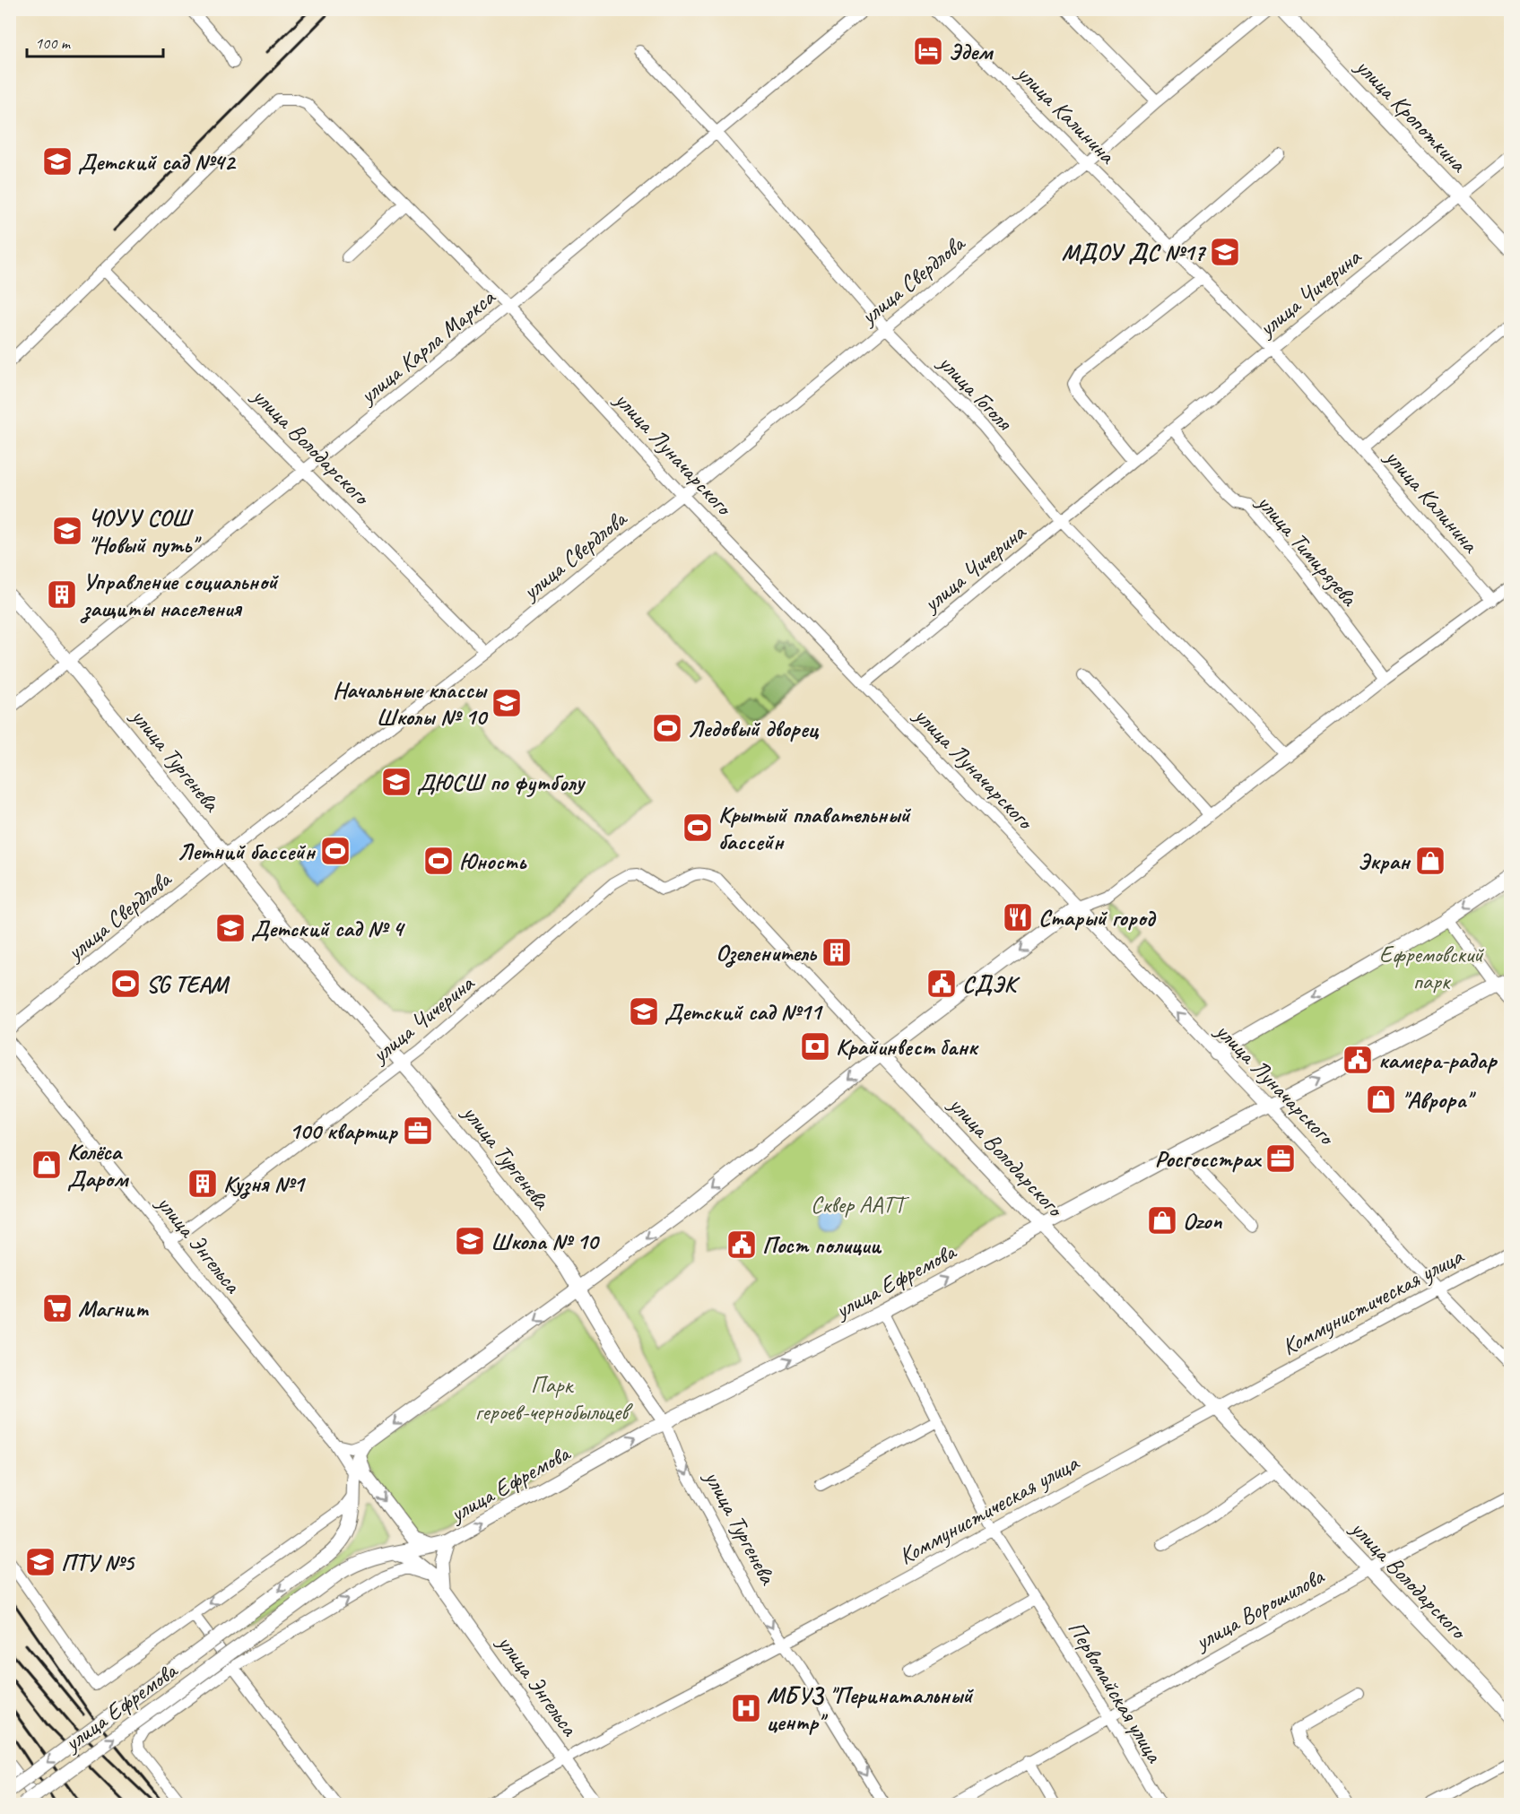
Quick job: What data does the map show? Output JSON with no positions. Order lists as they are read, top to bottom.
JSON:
{
  "streets": {
    "main road": [
      "улица Кропоткина",
      "улица Володарского",
      "улица Луначарского",
      "улица Тургенева",
      "улица Энгельса",
      "улица Ефремова"
    ],
    "street": [
      "улица Калинина",
      "улица Свердлова",
      "улица Чичерина",
      "улица Карла Маркса",
      "улица Гоголя",
      "улица Тимирязева",
      "Коммунистическая улица",
      "улица Ворошилова",
      "Первомайская улица"
    ]
  },
  "crossings": [
    ["улица Калинина", "улица Свердлова"],
    ["улица Калинина", "улица Чичерина"],
    ["улица Кропоткина", "улица Чичерина"],
    ["улица Свердлова", "улица Гоголя"],
    ["улица Свердлова", "улица Володарского"],
    ["улица Свердлова", "улица Луначарского"],
    ["улица Свердлова", "улица Тургенева"],
    ["улица Чичерина", "улица Гоголя"],
    ["улица Чичерина", "улица Володарского"],
    ["улица Чичерина", "улица Луначарского"],
    ["улица Чичерина", "улица Тимирязева"],
    ["улица Чичерина", "улица Тургенева"],
    ["улица Чичерина", "улица Энгельса"],
    ["улица Карла Маркса", "улица Гоголя"],
    ["улица Карла Маркса", "улица Володарского"],
    ["улица Карла Маркса", "улица Луначарского"],
    ["улица Карла Маркса", "улица Тургенева"],
    ["улица Володарского", "улица Луначарского"],
    ["улица Володарского", "улица Ефремова"],
    ["улица Володарского", "Коммунистическая улица"],
    ["улица Володарского", "улица Ворошилова"],
    ["улица Луначарского", "улица Ефремова"],
    ["улица Луначарского", "Коммунистическая улица"],
    ["улица Тургенева", "улица Ефремова"],
    ["улица Тургенева", "Коммунистическая улица"],
    ["улица Энгельса", "улица Ефремова"],
    ["улица Энгельса", "Коммунистическая улица"],
    ["улица Ефремова", "Первомайская улица"],
    ["Коммунистическая улица", "Первомайская улица"],
    ["улица Ворошилова", "Первомайская улица"]
  ],
  "parks": ["Ефремовский парк", "Сквер ААТТ", "Парк героев-чернобыльцев"],
  "places": {
    "hotel": ["Эдем"],
    "school or university": [
      "Детский сад №42",
      "МДОУ ДС №17",
      "ЧОУУ СОШ \"Новый путь\"",
      "Начальные классы Школы № 10",
      "ДЮСШ по футболу",
      "Детский сад № 4",
      "Детский сад №11",
      "Школа № 10",
      "ПТУ №5"
    ],
    "building": ["Управление социальной защиты населения", "Озеленитель", "Кузня №1"],
    "sports": [
      "Ледовый дворец",
      "Крытый плавательный бассейн",
      "Летний бассейн",
      "Юность",
      "SG TEAM"
    ],
    "shop": [
      "Экран",
      "\"Аврора\"",
      "Колёса Даром",
      "Ozon"
    ],
    "restaurant": ["Старый город"],
    "public building": ["СДЭК", "камера-радар", "Пост полиции"],
    "bank": ["Крайинвест банк"],
    "office": ["100 квартир", "Росгосстрах"],
    "supermarket": ["Магнит"],
    "hospital": ["МБУЗ \"Перинатальный центр\""]
  },
  "scale_bar": "100 m"
}
